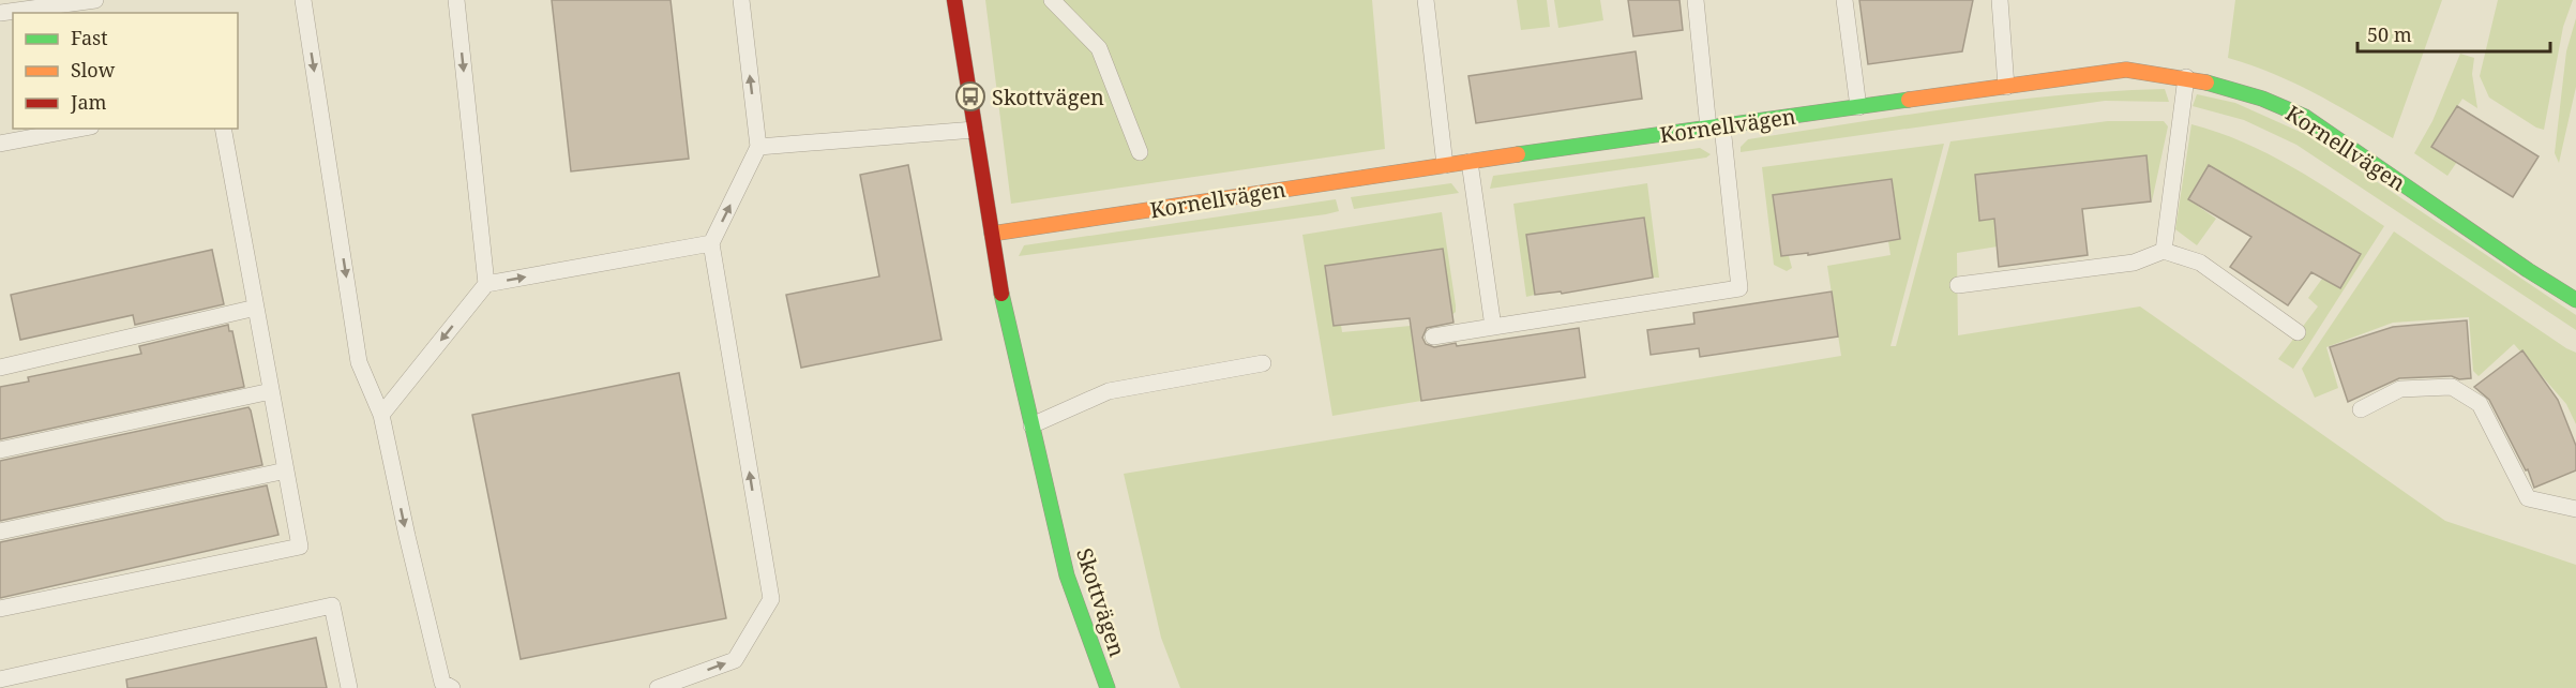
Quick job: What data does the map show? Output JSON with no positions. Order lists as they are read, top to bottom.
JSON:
{
  "streets": {
    "street": ["Kornellvägen", "Skottvägen"]
  },
  "crossings": [
    ["Kornellvägen", "Skottvägen"]
  ],
  "places": {
    "bus stop": ["Skottvägen"]
  },
  "legend": ["Fast", "Slow", "Jam"],
  "scale_bar": "50 m"
}
